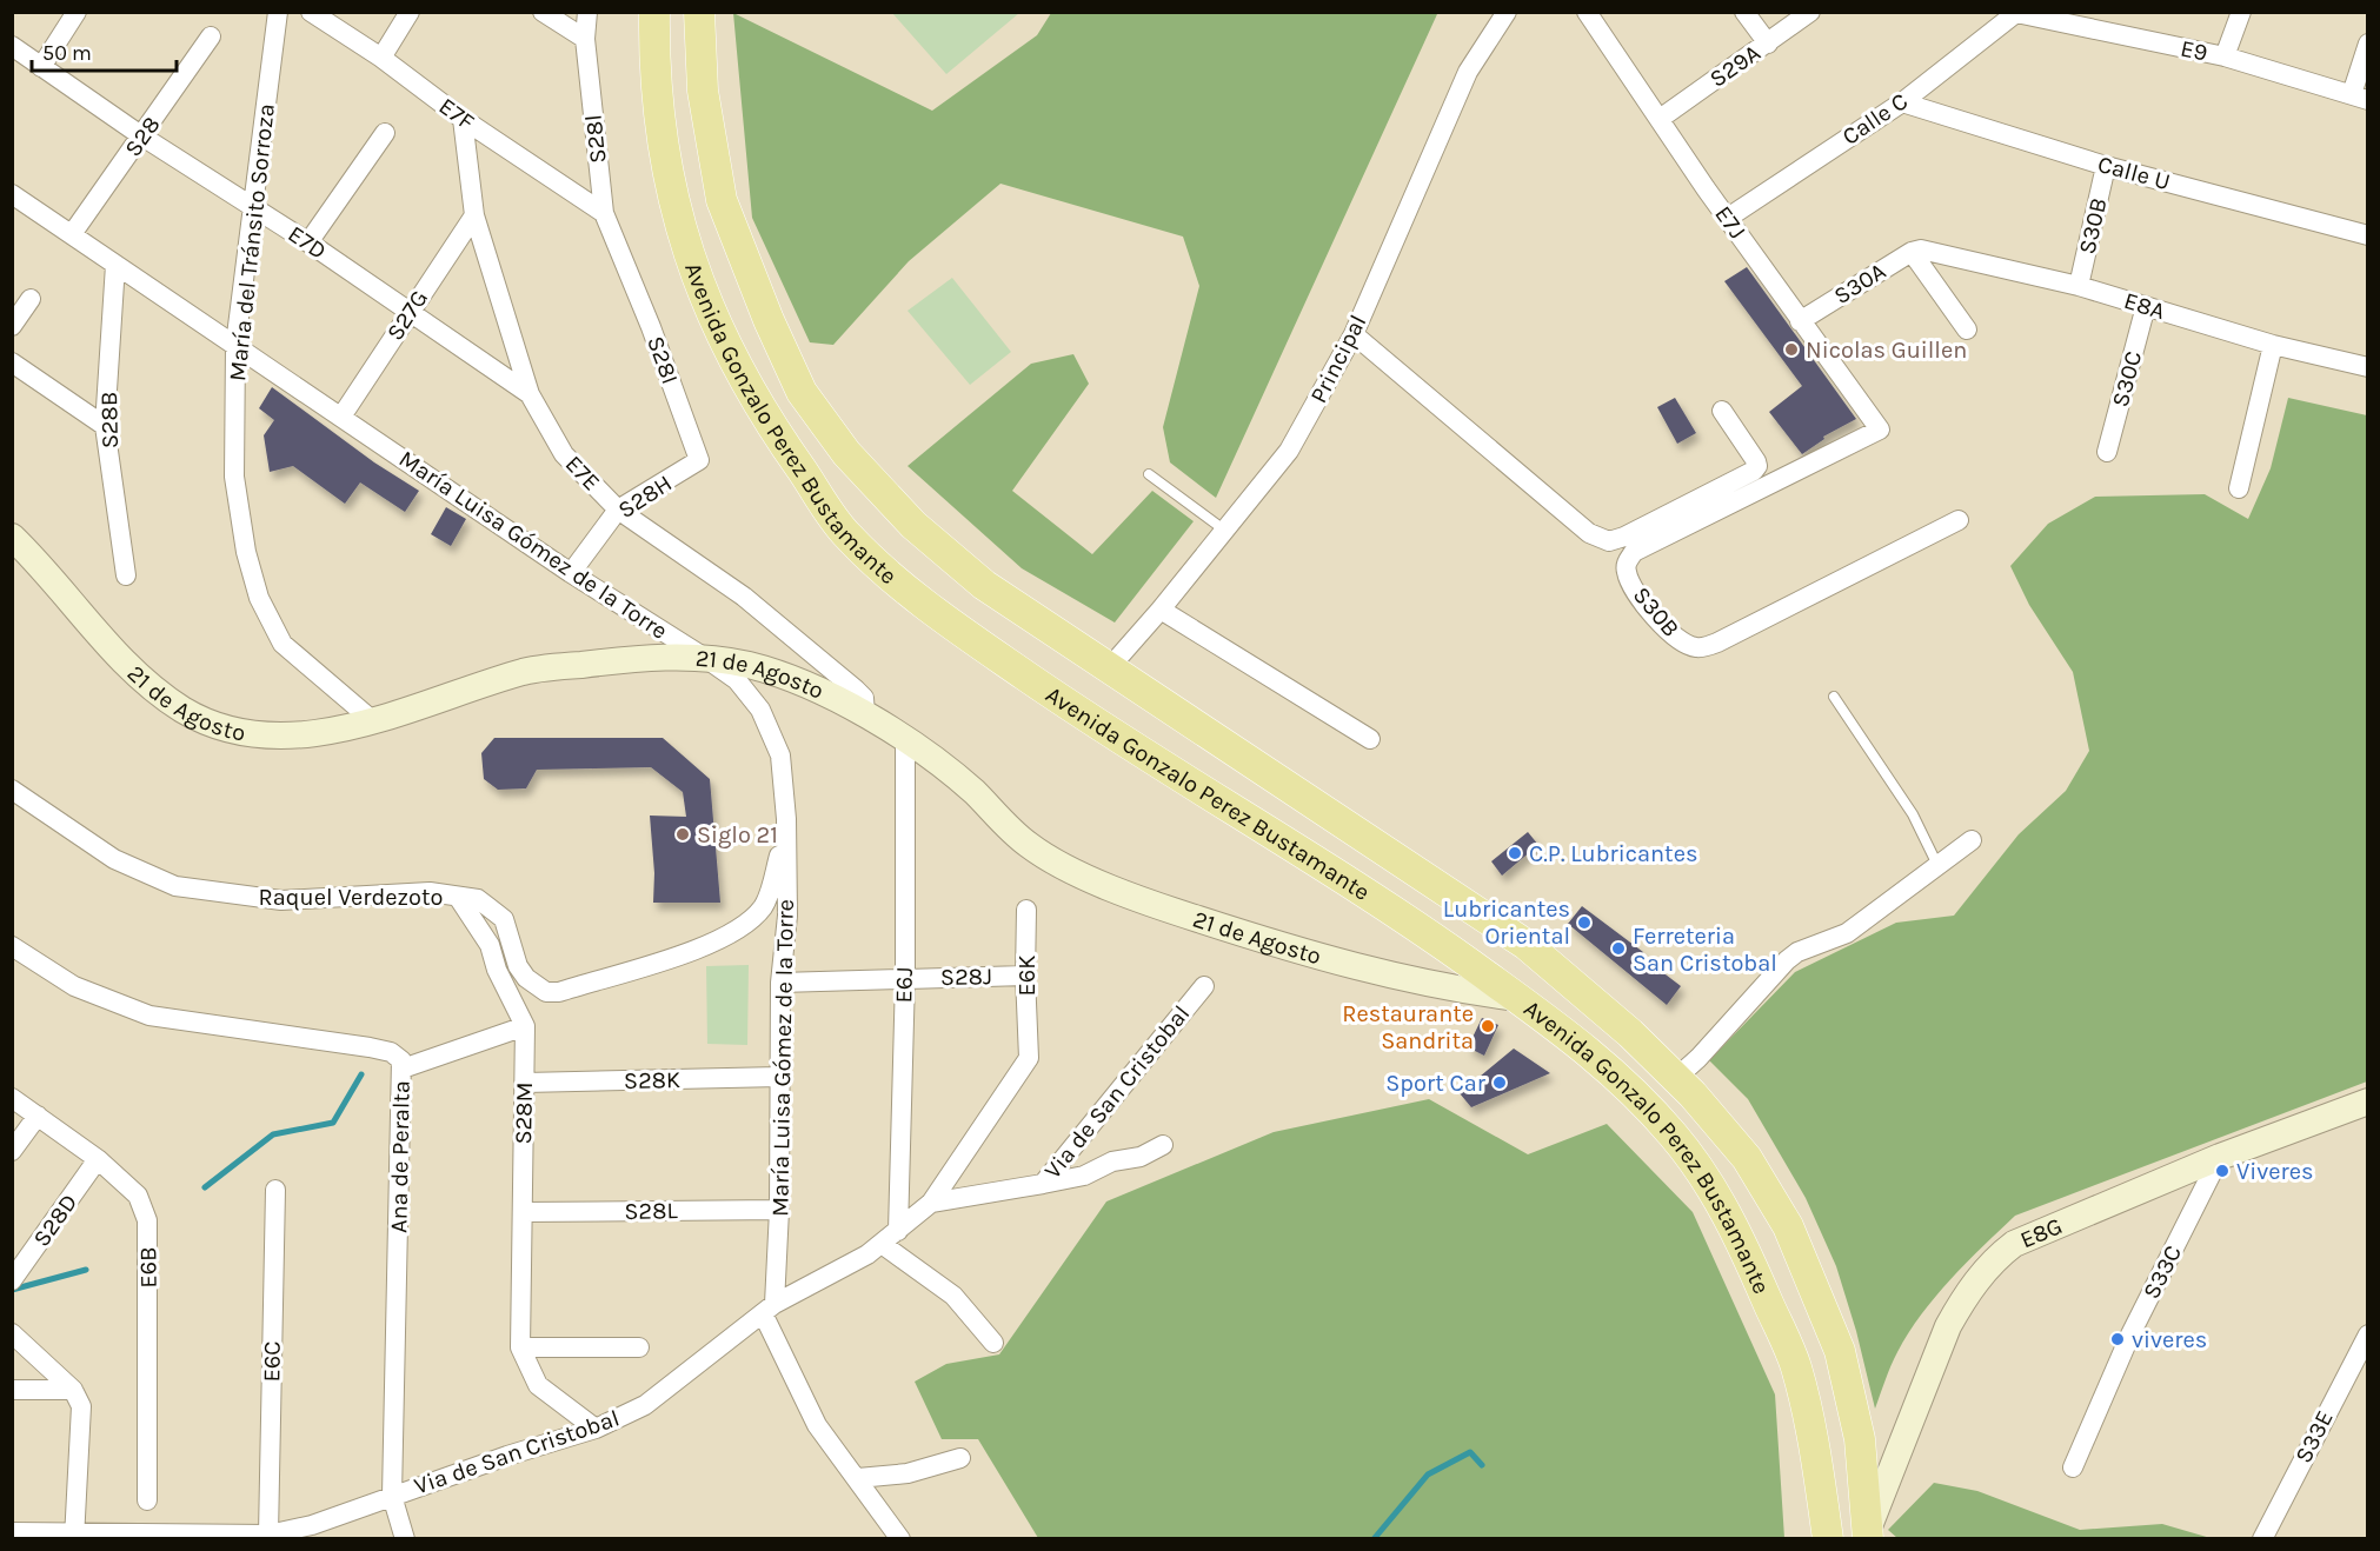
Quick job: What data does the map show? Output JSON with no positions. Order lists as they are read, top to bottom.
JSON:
{
  "streets": {
    "main road": ["Avenida Gonzalo Perez Bustamante"],
    "street": [
      "E9",
      "S29A",
      "E7F",
      "Calle C",
      "S28",
      "S28l",
      "Calle U",
      "E7J",
      "S30B",
      "María del Tránsito Sorroza",
      "E7D",
      "S30A",
      "E8A",
      "S27G",
      "Principal",
      "S28I",
      "S30C",
      "S28B",
      "E7E",
      "S28H",
      "María Luisa Gómez de la Torre",
      "21 de Agosto",
      "Raquel Verdezoto",
      "E6K",
      "S28J",
      "E6J",
      "S28K",
      "Via de San Cristobal",
      "S28M",
      "Ana de Peralta",
      "S28L",
      "S28D",
      "E8G",
      "E6B",
      "S33C",
      "E6C",
      "S33E"
    ]
  },
  "crossings": [
    ["E9", "Calle C"],
    ["S29A", "E7J"],
    ["E7F", "S28l"],
    ["E7F", "E7E"],
    ["Calle C", "Calle U"],
    ["Calle C", "E7J"],
    ["S28", "E7D"],
    ["S28", "María Luisa Gómez de la Torre"],
    ["S28l", "S28I"],
    ["Calle U", "S30B"],
    ["E7J", "S30B"],
    ["E7J", "S30A"],
    ["S30B", "E8A"],
    ["María del Tránsito Sorroza", "E7D"],
    ["María del Tránsito Sorroza", "María Luisa Gómez de la Torre"],
    ["María del Tránsito Sorroza", "21 de Agosto"],
    ["E7D", "S27G"],
    ["E7D", "E7E"],
    ["S30A", "E8A"],
    ["E8A", "S30C"],
    ["S27G", "E7E"],
    ["S27G", "María Luisa Gómez de la Torre"],
    ["Principal", "Avenida Gonzalo Perez Bustamante"],
    ["S28I", "S28H"],
    ["Avenida Gonzalo Perez Bustamante", "21 de Agosto"],
    ["Avenida Gonzalo Perez Bustamante", "E8G"],
    ["S28B", "María Luisa Gómez de la Torre"],
    ["E7E", "S28H"],
    ["E7E", "21 de Agosto"],
    ["S28H", "María Luisa Gómez de la Torre"],
    ["María Luisa Gómez de la Torre", "21 de Agosto"],
    ["María Luisa Gómez de la Torre", "Raquel Verdezoto"],
    ["María Luisa Gómez de la Torre", "S28J"],
    ["María Luisa Gómez de la Torre", "S28K"],
    ["María Luisa Gómez de la Torre", "Via de San Cristobal"],
    ["María Luisa Gómez de la Torre", "S28L"],
    ["21 de Agosto", "E6J"],
    ["Raquel Verdezoto", "S28M"],
    ["E6K", "S28J"],
    ["E6K", "Via de San Cristobal"],
    ["S28J", "E6J"],
    ["E6J", "Via de San Cristobal"],
    ["S28K", "S28M"],
    ["Via de San Cristobal", "S28M"],
    ["Via de San Cristobal", "Ana de Peralta"],
    ["Via de San Cristobal", "E6C"],
    ["S28M", "S28L"],
    ["S28D", "E6B"],
    ["E8G", "S33C"]
  ],
  "places": [
    "Nicolas Guillen",
    "Siglo 21",
    "C.P. Lubricantes",
    "Lubricantes Oriental",
    "Ferreteria San Cristobal",
    "Restaurante Sandrita",
    "Sport Car",
    "Viveres",
    "viveres"
  ],
  "scale_bar": "50 m"
}
